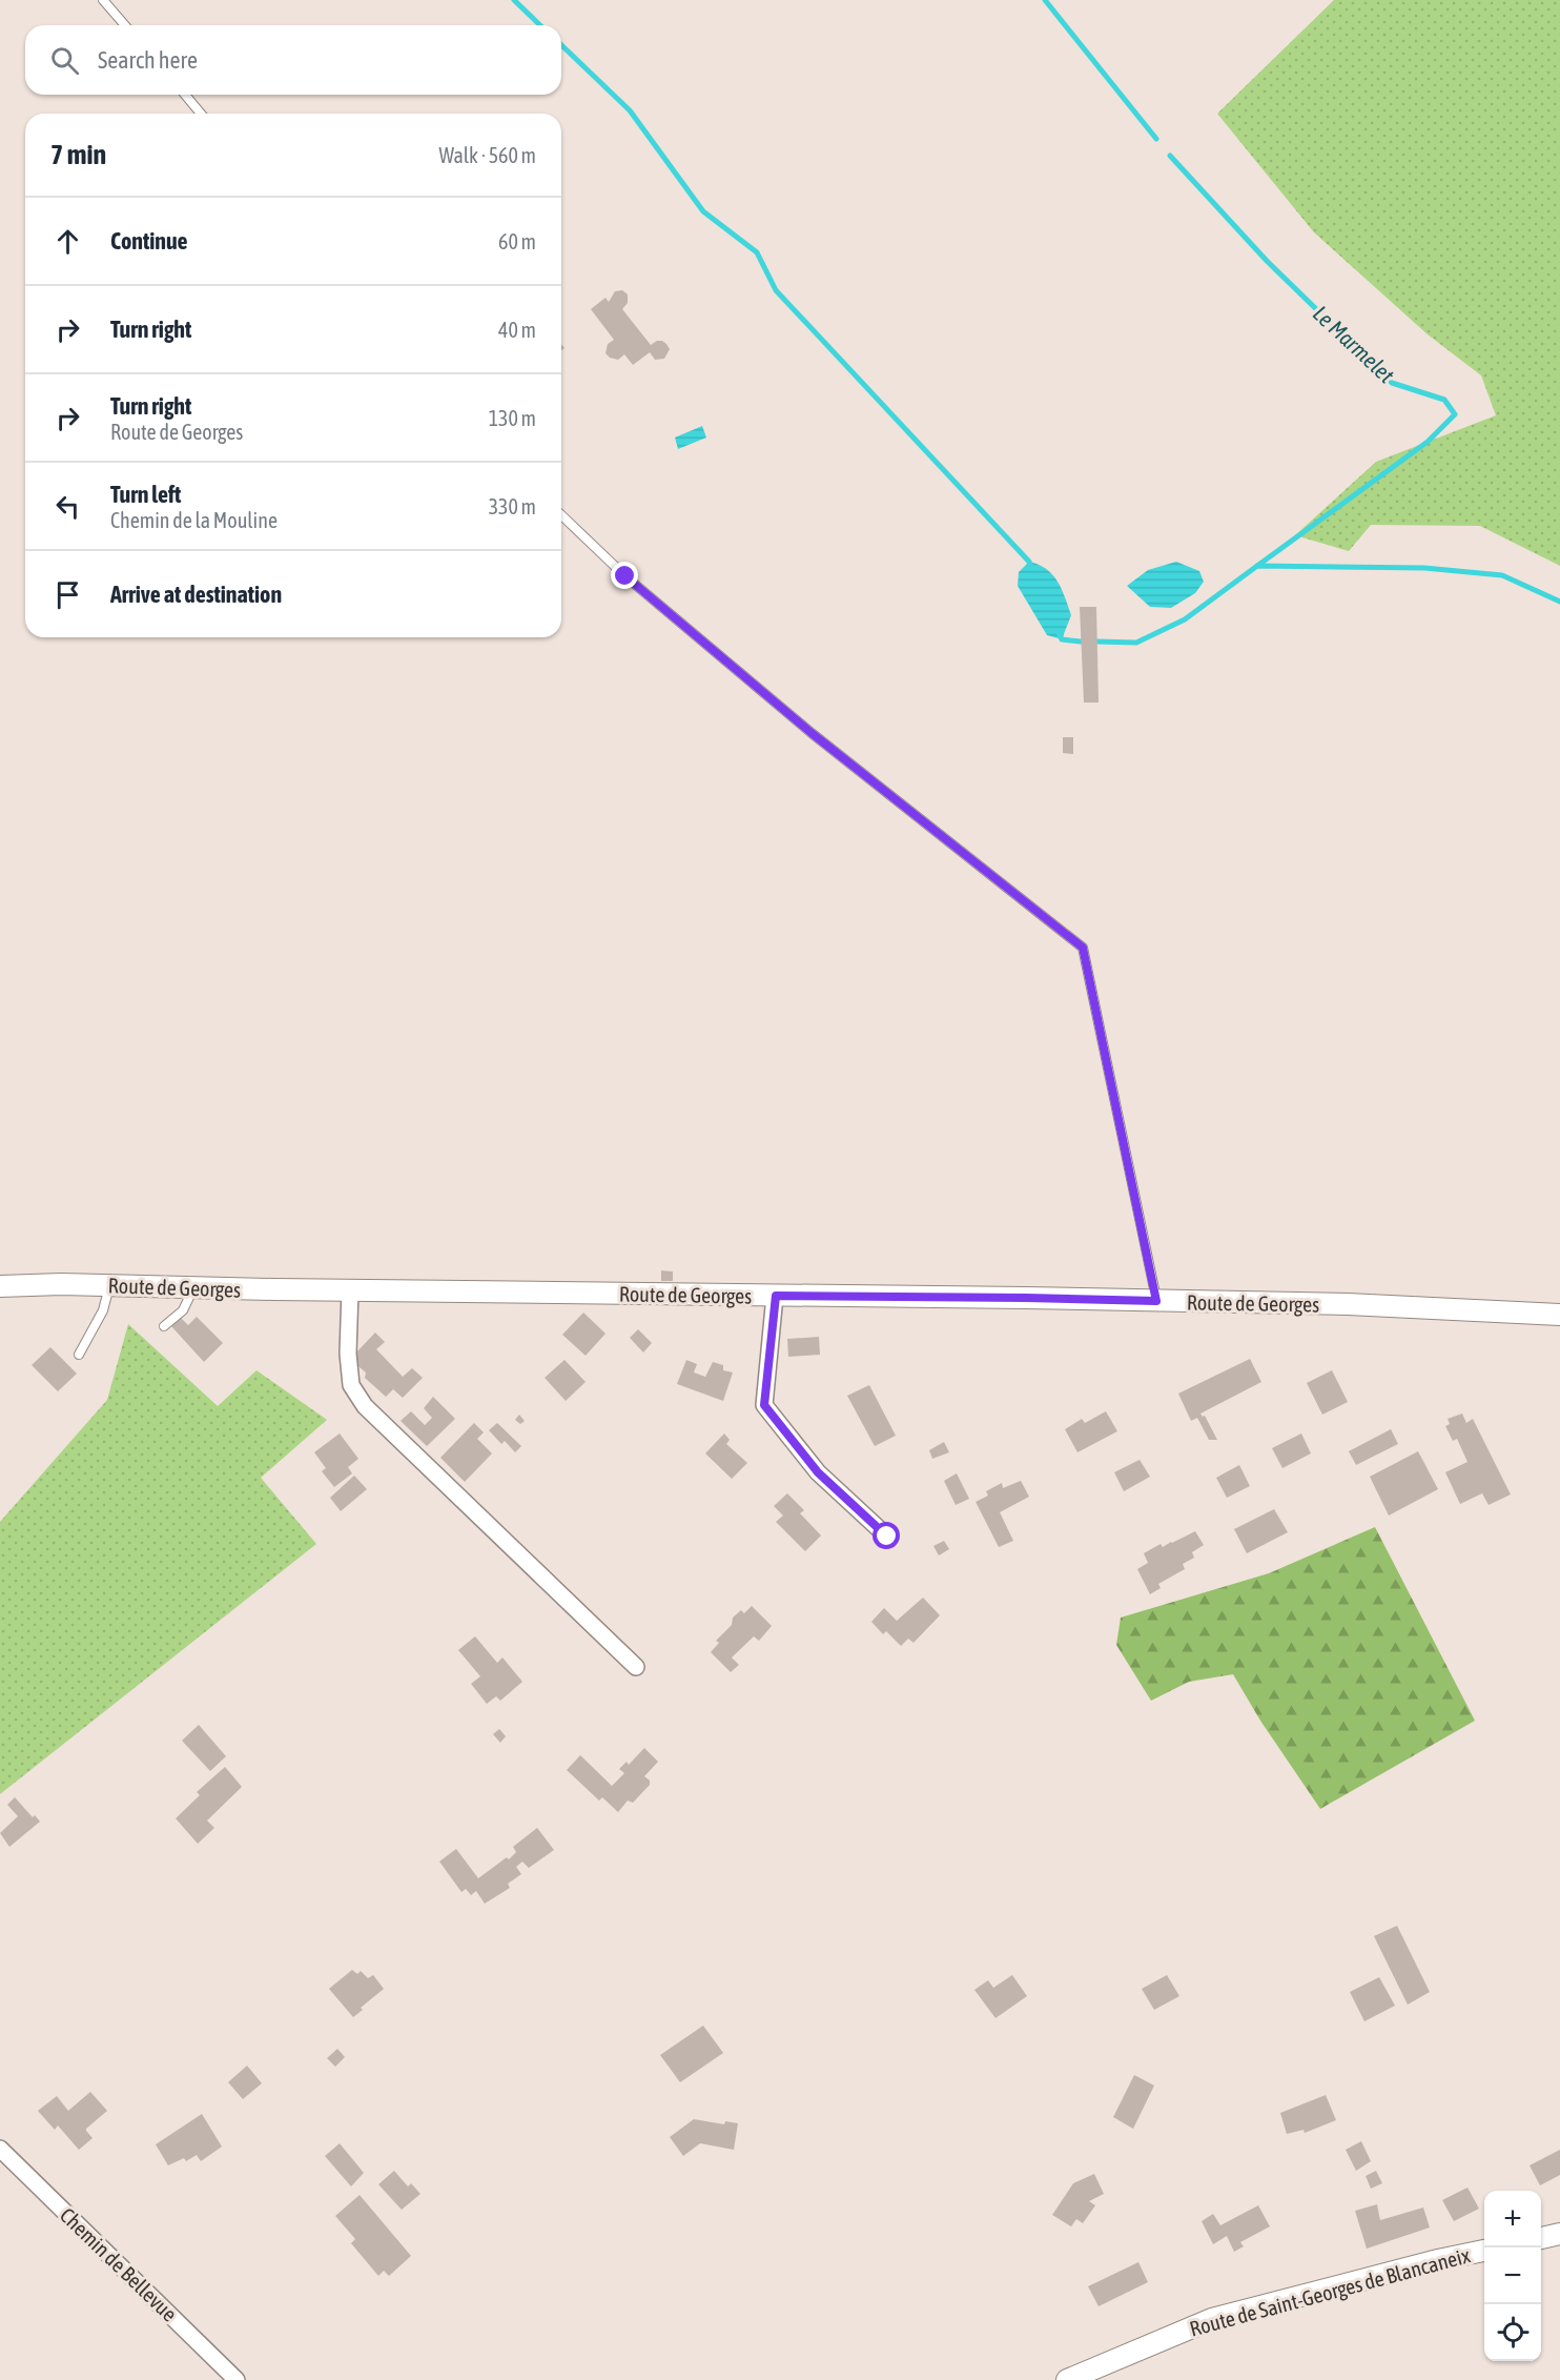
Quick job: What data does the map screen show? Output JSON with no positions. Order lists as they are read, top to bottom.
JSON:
{
  "streets": {
    "street": ["Route de Georges", "Chemin de Bellevue", "Route de Saint-Georges de Blancaneix"]
  },
  "water": ["Le Marmelet"],
  "page": {
    "search": "Search here",
    "heading": ["7 min", "Walk · 560 m"],
    "list": [
      ["Continue", "60 m"],
      ["Turn right", "40 m"],
      ["Turn right", "Route de Georges", "130 m"],
      ["Turn left", "Chemin de la Mouline", "330 m"],
      "Arrive at destination"
    ],
    "map_buttons": ["+", "−"]
  }
}
